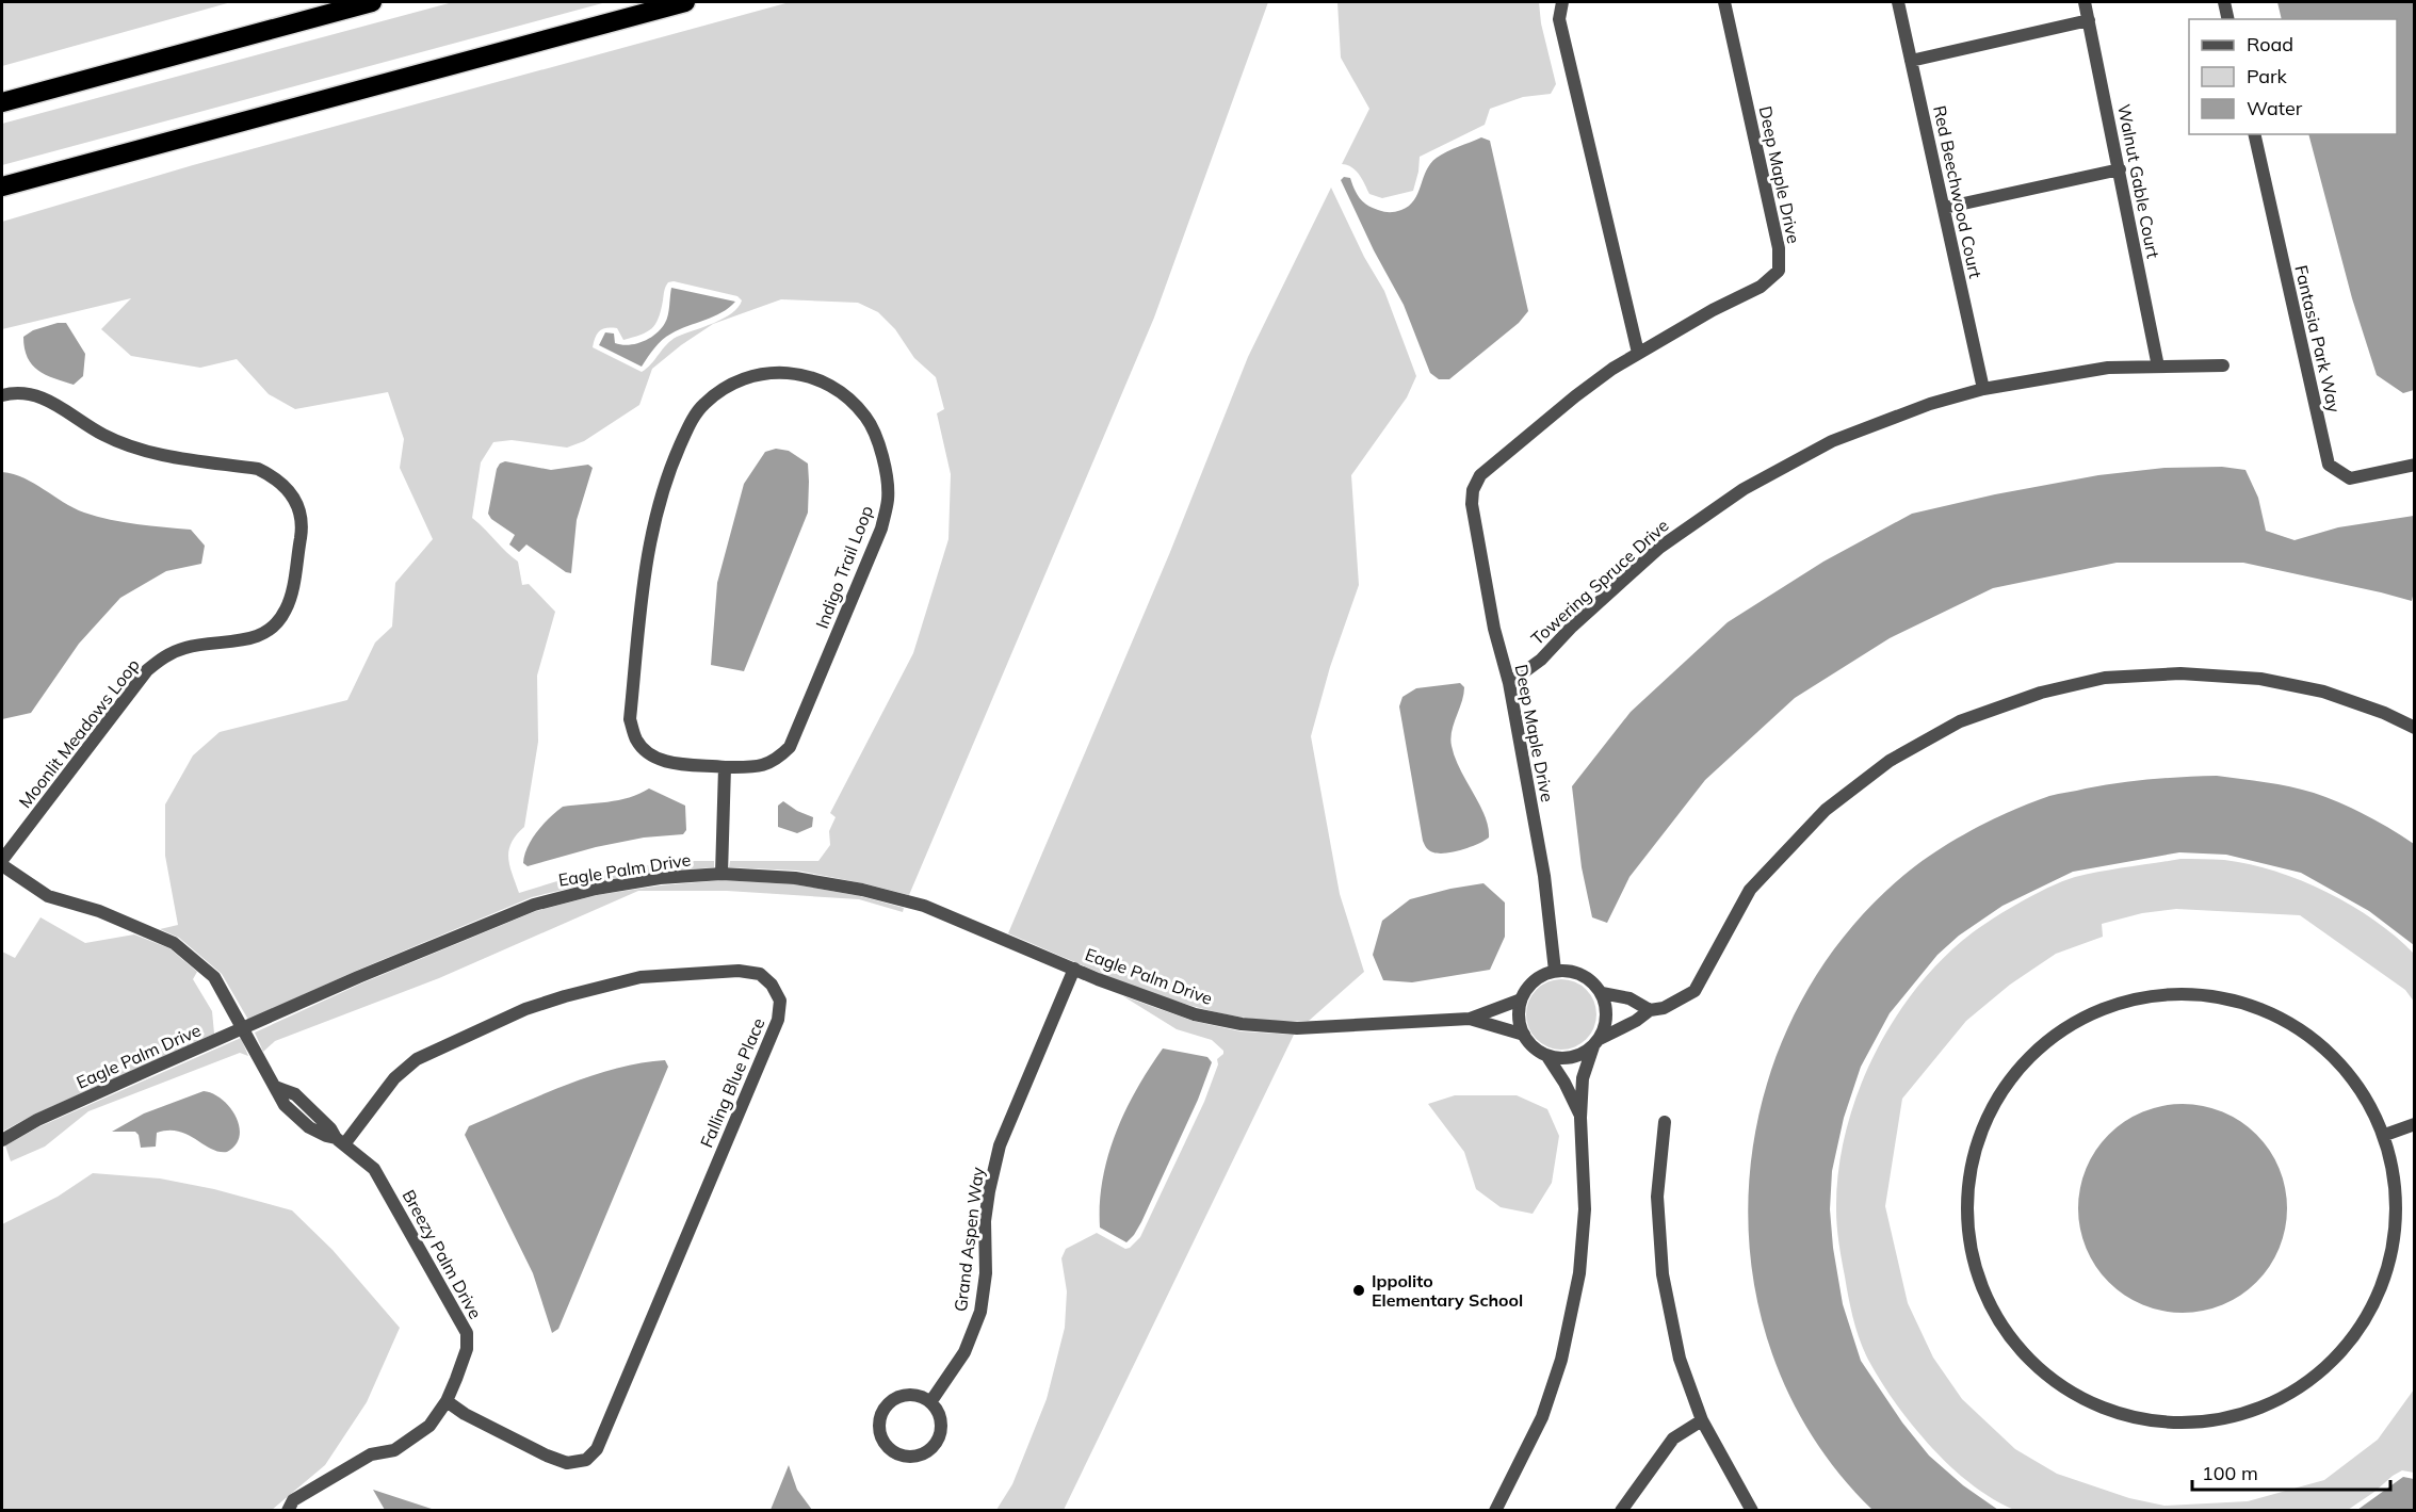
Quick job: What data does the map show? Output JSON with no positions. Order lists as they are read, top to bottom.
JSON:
{
  "streets": {
    "street": [
      "Deep Maple Drive",
      "Walnut Gable Court",
      "Red Beechwood Court",
      "Fantasia Park Way",
      "Indigo Trail Loop",
      "Towering Spruce Drive",
      "Moonlit Meadows Loop",
      "Eagle Palm Drive",
      "Falling Blue Place",
      "Grand Aspen Way",
      "Breezy Palm Drive"
    ]
  },
  "crossings": [
    ["Deep Maple Drive", "Towering Spruce Drive"],
    ["Deep Maple Drive", "Eagle Palm Drive"],
    ["Walnut Gable Court", "Towering Spruce Drive"],
    ["Red Beechwood Court", "Towering Spruce Drive"],
    ["Eagle Palm Drive", "Grand Aspen Way"],
    ["Eagle Palm Drive", "Breezy Palm Drive"],
    ["Falling Blue Place", "Breezy Palm Drive"]
  ],
  "places": ["Ippolito Elementary School"],
  "legend": ["Road", "Park", "Water"],
  "scale_bar": "100 m"
}
